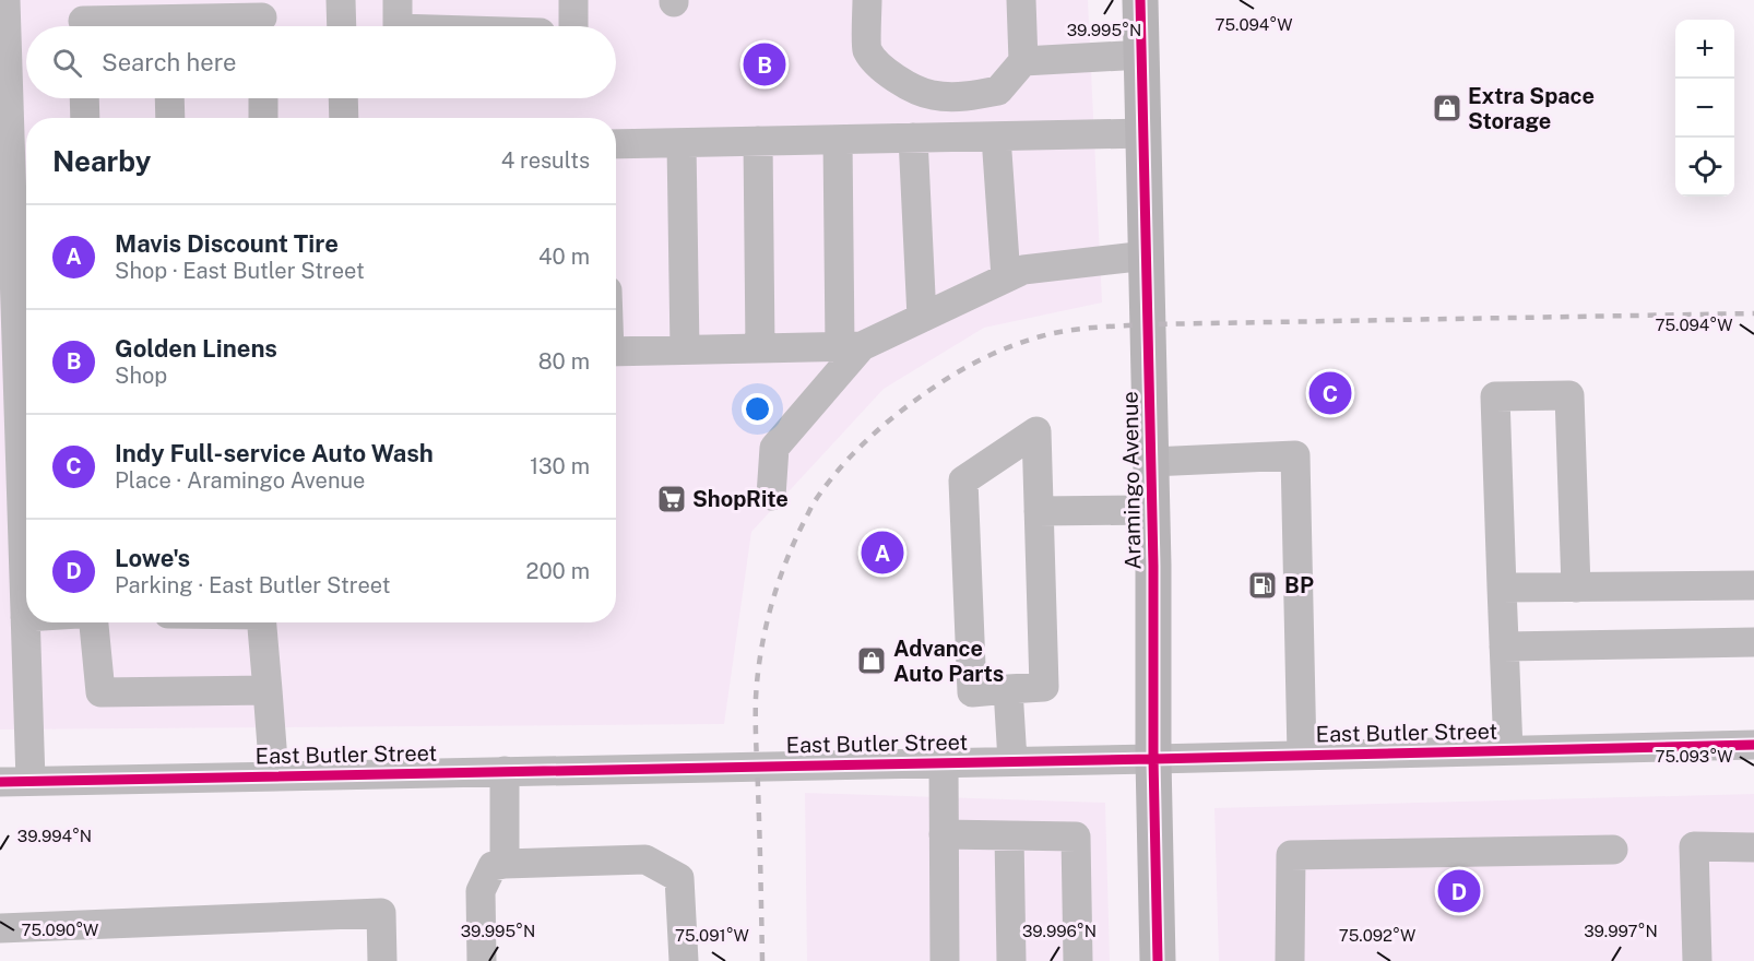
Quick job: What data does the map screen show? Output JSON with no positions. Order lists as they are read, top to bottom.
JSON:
{
  "streets": {
    "main road": ["Aramingo Avenue"],
    "street": ["East Butler Street"]
  },
  "crossings": [
    ["Aramingo Avenue", "East Butler Street"]
  ],
  "places": {
    "shop": ["Extra Space Storage", "Advance Auto Parts"],
    "supermarket": ["ShopRite"],
    "fuel station": ["BP"]
  },
  "page": {
    "map_buttons": ["+", "−"],
    "search": "Search here",
    "pins": [
      "B",
      "C",
      "A",
      "D"
    ],
    "heading": ["Nearby", "4 results"],
    "list": [
      {
        "mark": "A",
        "name": "Mavis Discount Tire",
        "note": "Shop · East Butler Street",
        "value": "40 m"
      },
      {
        "mark": "B",
        "name": "Golden Linens",
        "note": "Shop",
        "value": "80 m"
      },
      {
        "mark": "C",
        "name": "Indy Full-service Auto Wash",
        "note": "Place · Aramingo Avenue",
        "value": "130 m"
      },
      {
        "mark": "D",
        "name": "Lowe's",
        "note": "Parking · East Butler Street",
        "value": "200 m"
      }
    ]
  },
  "coordinates": [
    "75.094°W",
    "39.995°N",
    "75.093°W",
    "39.994°N",
    "75.090°W",
    "39.996°N",
    "39.997°N",
    "75.091°W",
    "75.092°W"
  ]
}
